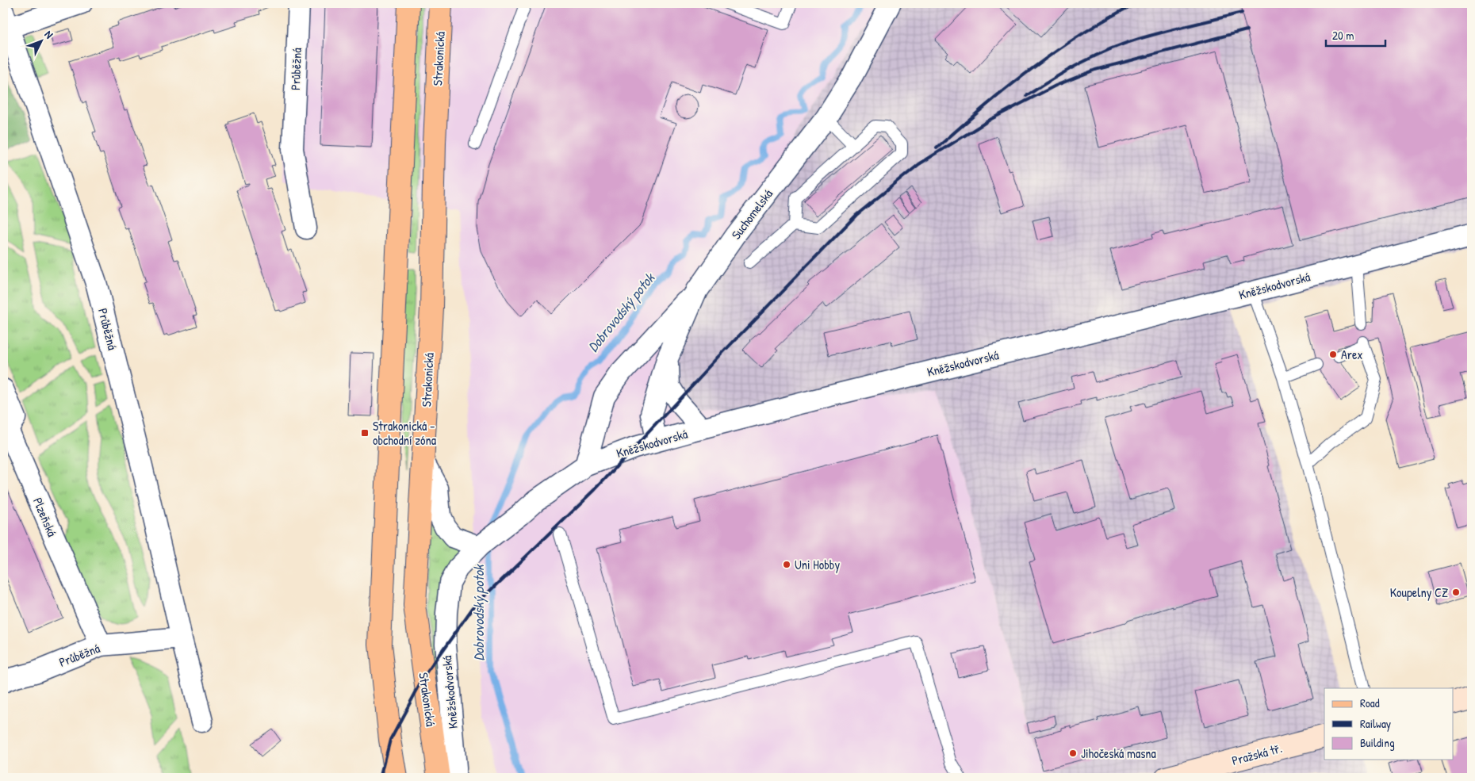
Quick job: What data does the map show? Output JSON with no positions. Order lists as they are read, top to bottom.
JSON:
{
  "streets": {
    "main road": ["Strakonická", "Pražská tř."],
    "street": [
      "Průběžná",
      "Suchomelská",
      "Kněžskodvorská",
      "Plzeňská"
    ]
  },
  "crossings": [
    ["Průběžná", "Plzeňská"],
    ["Suchomelská", "Kněžskodvorská"]
  ],
  "water": ["Dobrovodský potok"],
  "places": {
    "other": [
      "Arex",
      "Uni Hobby",
      "Koupelny CZ",
      "Jihočeská masna"
    ],
    "transit": ["Strakonická - obchodní zóna"]
  },
  "legend": ["Road", "Railway", "Building"],
  "scale_bar": "20 m",
  "north": "top right"
}
